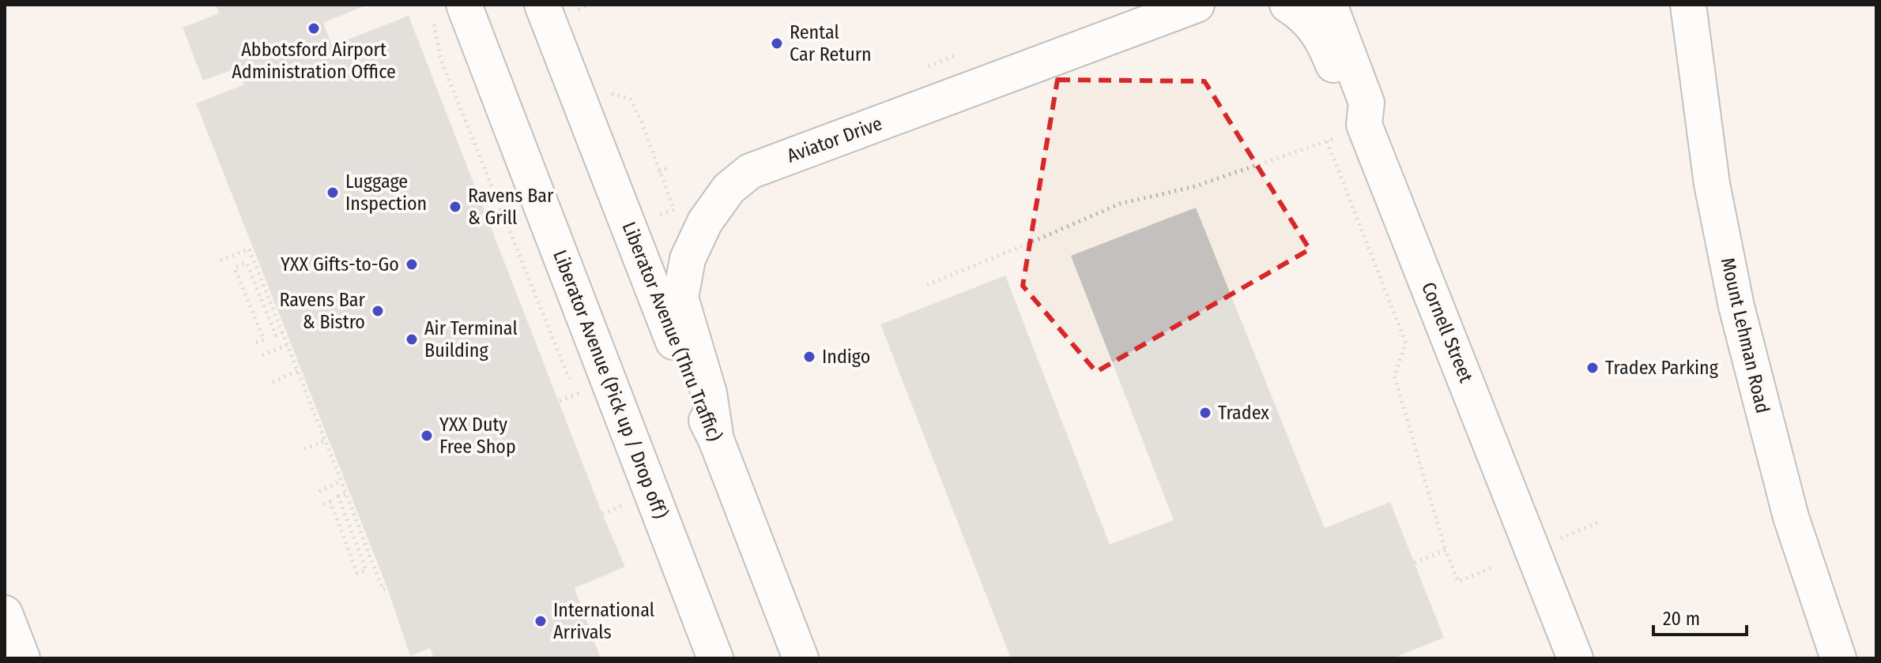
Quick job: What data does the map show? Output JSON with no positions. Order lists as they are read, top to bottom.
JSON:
{
  "streets": {
    "street": [
      "Aviator Drive",
      "Liberator Avenue (Thru Traffic)",
      "Cornell Street",
      "Mount Lehman Road",
      "Liberator Avenue (Pick up / Drop off)"
    ]
  },
  "crossings": [
    ["Aviator Drive", "Liberator Avenue (Thru Traffic)"]
  ],
  "places": [
    "Abbotsford Airport Administration Office",
    "Rental Car Return",
    "Luggage Inspection",
    "Ravens Bar & Grill",
    "YXX Gifts-to-Go",
    "Ravens Bar & Bistro",
    "Air Terminal Building",
    "Indigo",
    "Tradex Parking",
    "Tradex",
    "YXX Duty Free Shop",
    "International Arrivals"
  ],
  "scale_bar": "20 m"
}
